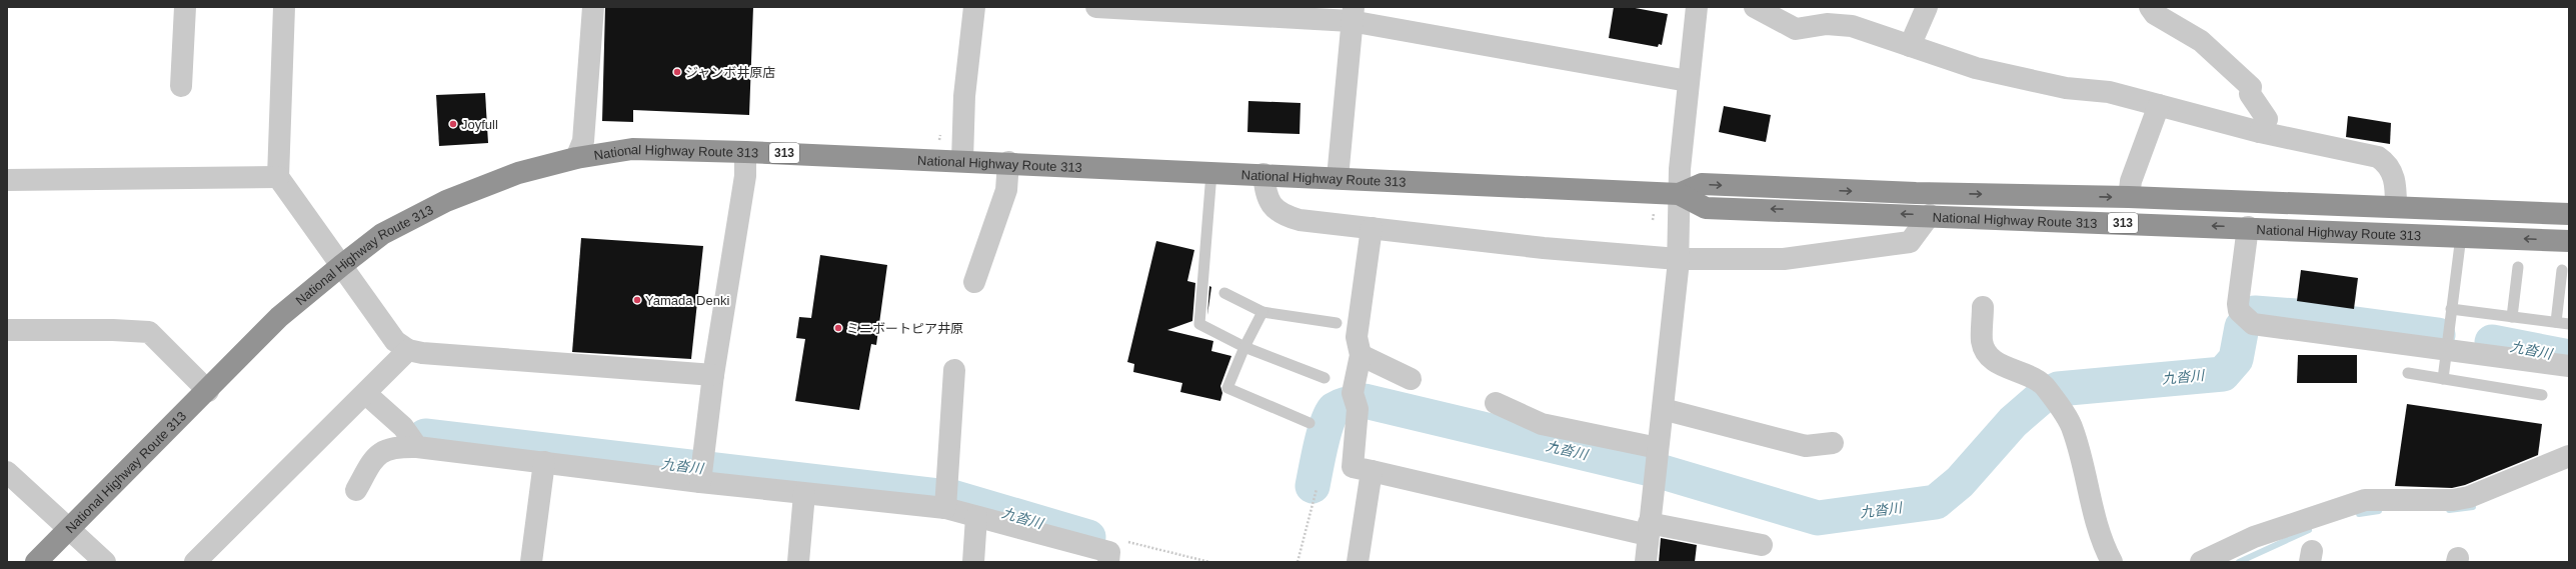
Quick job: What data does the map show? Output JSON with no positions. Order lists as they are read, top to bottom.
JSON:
{
  "streets": {
    "highway": ["313", "National Highway Route 313"]
  },
  "water": ["九沓川"],
  "places": [
    "ジャンボ井原店",
    "Joyfull",
    "Yamada Denki",
    "ミニボートピア井原"
  ]
}
